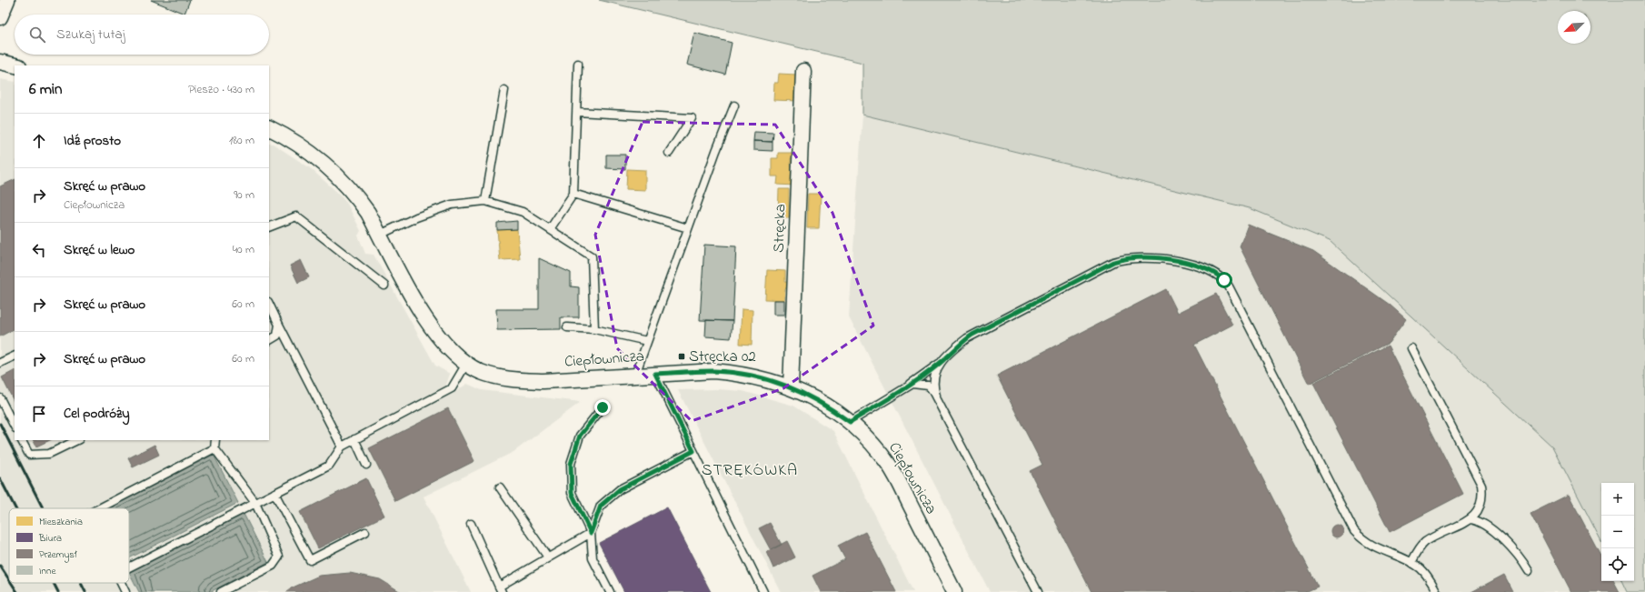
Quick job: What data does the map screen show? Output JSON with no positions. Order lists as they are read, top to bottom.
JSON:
{
  "streets": {
    "street": ["Stręcka", "Ciepłownicza"]
  },
  "crossings": [
    ["Stręcka", "Ciepłownicza"]
  ],
  "districts": ["STRĘKÓWKA"],
  "places": {
    "transit": ["Stręcka 02"]
  },
  "legend": [
    "Mieszkania",
    "Biura",
    "Przemysł",
    "Inne"
  ],
  "north": "bottom left",
  "page": {
    "search": "Szukaj tutaj",
    "heading": ["6 min", "Pieszo · 430 m"],
    "list": [
      ["Idź prosto", "180 m"],
      ["Skręć w prawo", "Ciepłownicza", "90 m"],
      ["Skręć w lewo", "40 m"],
      ["Skręć w prawo", "60 m"],
      ["Skręć w prawo", "60 m"],
      "Cel podróży"
    ],
    "map_buttons": ["+", "−"]
  }
}
